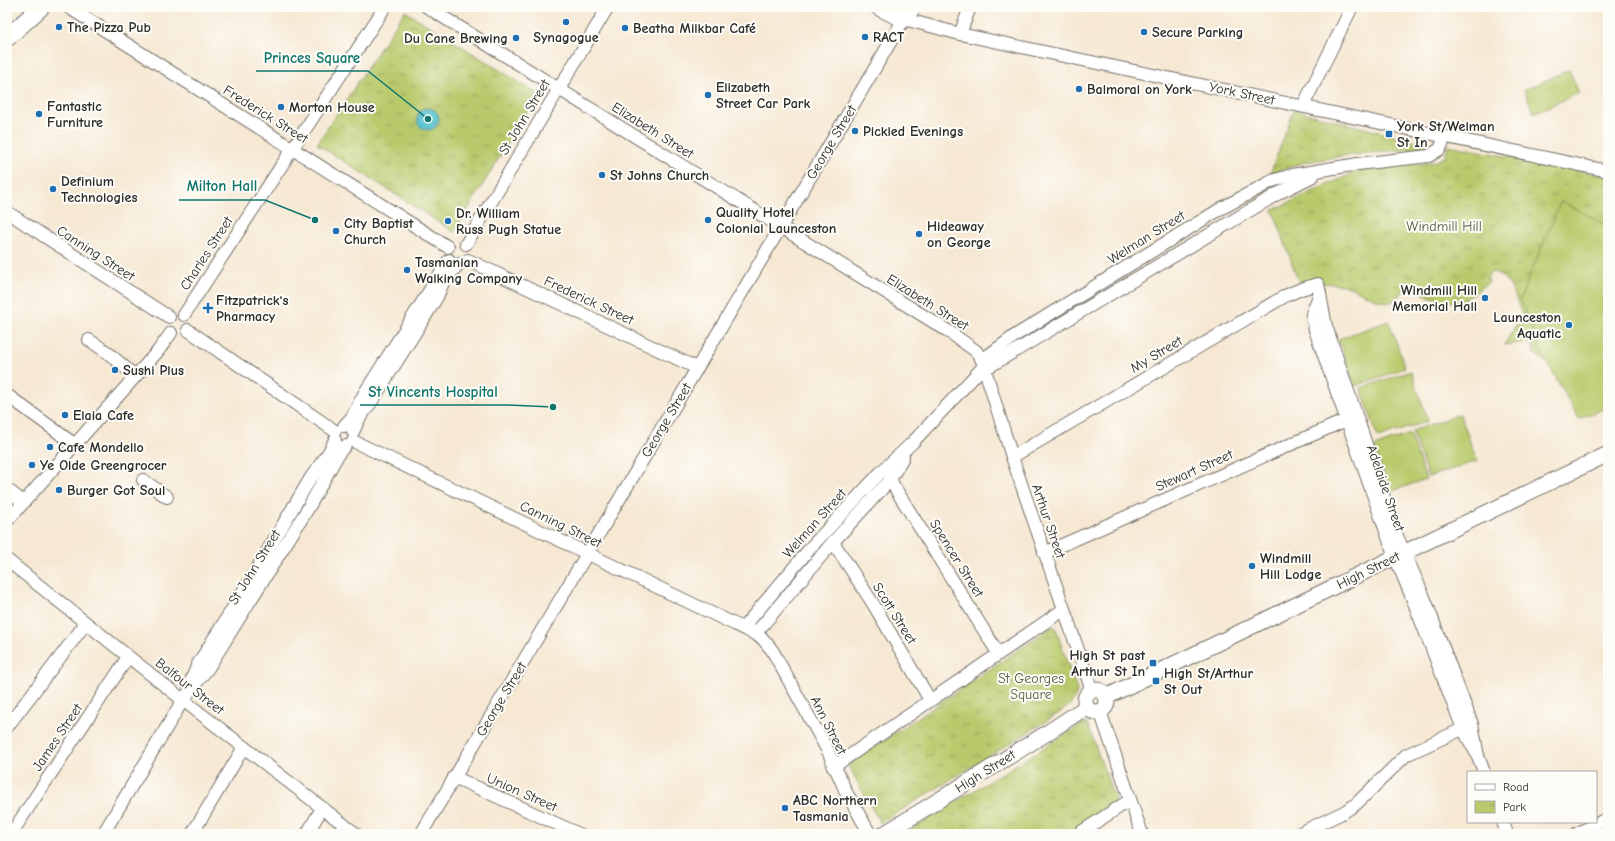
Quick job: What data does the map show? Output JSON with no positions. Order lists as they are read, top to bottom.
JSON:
{
  "streets": {
    "highway": ["York Street"],
    "main road": ["High Street"],
    "street": [
      "Frederick Street",
      "St John Street",
      "Elizabeth Street",
      "George Street",
      "Welman Street",
      "Canning Street",
      "Charles Street",
      "My Street",
      "Stewart Street",
      "Adelaide Street",
      "Arthur Street",
      "Spencer Street",
      "Scott Street",
      "Balfour Street",
      "Ann Street",
      "James Street",
      "Union Street"
    ]
  },
  "crossings": [
    ["York Street", "George Street"],
    ["York Street", "Welman Street"],
    ["Frederick Street", "St John Street"],
    ["Frederick Street", "George Street"],
    ["Frederick Street", "Charles Street"],
    ["St John Street", "Elizabeth Street"],
    ["St John Street", "Canning Street"],
    ["St John Street", "Balfour Street"],
    ["Elizabeth Street", "George Street"],
    ["Elizabeth Street", "Welman Street"],
    ["Elizabeth Street", "Arthur Street"],
    ["George Street", "Canning Street"],
    ["George Street", "Union Street"],
    ["Welman Street", "Canning Street"],
    ["Welman Street", "Arthur Street"],
    ["Welman Street", "Spencer Street"],
    ["Welman Street", "Scott Street"],
    ["Welman Street", "Ann Street"],
    ["Canning Street", "Charles Street"],
    ["Canning Street", "Ann Street"],
    ["My Street", "Adelaide Street"],
    ["My Street", "Arthur Street"],
    ["Stewart Street", "Adelaide Street"],
    ["Stewart Street", "Arthur Street"],
    ["Adelaide Street", "High Street"],
    ["Arthur Street", "High Street"],
    ["Balfour Street", "James Street"]
  ],
  "parks": ["Windmill Hill", "St Georges Square"],
  "places": {
    "other": [
      "Synagogue",
      "The Pizza Pub",
      "Beatha Milkbar Café",
      "Secure Parking",
      "RACT",
      "Du Cane Brewing",
      "Balmoral on York",
      "Elizabeth Street Car Park",
      "Morton House",
      "Fantastic Furniture",
      "Princes Square",
      "Pickled Evenings",
      "St Johns Church",
      "Definium Technologies",
      "Milton Hall",
      "Quality Hotel Colonial Launceston",
      "Dr. William Russ Pugh Statue",
      "City Baptist Church",
      "Hideaway on George",
      "Tasmanian Walking Company",
      "Windmill Hill Memorial Hall",
      "Launceston Aquatic",
      "Sushi Plus",
      "St Vincents Hospital",
      "Elaia Cafe",
      "Cafe Mondello",
      "Ye Olde Greengrocer",
      "Burger Got Soul",
      "Windmill Hill Lodge",
      "ABC Northern Tasmania"
    ],
    "transit": ["York St/Welman St In", "High St past Arthur St In", "High St/Arthur St Out"],
    "health": ["Fitzpatrick's Pharmacy"]
  },
  "legend": ["Road", "Park"]
}
